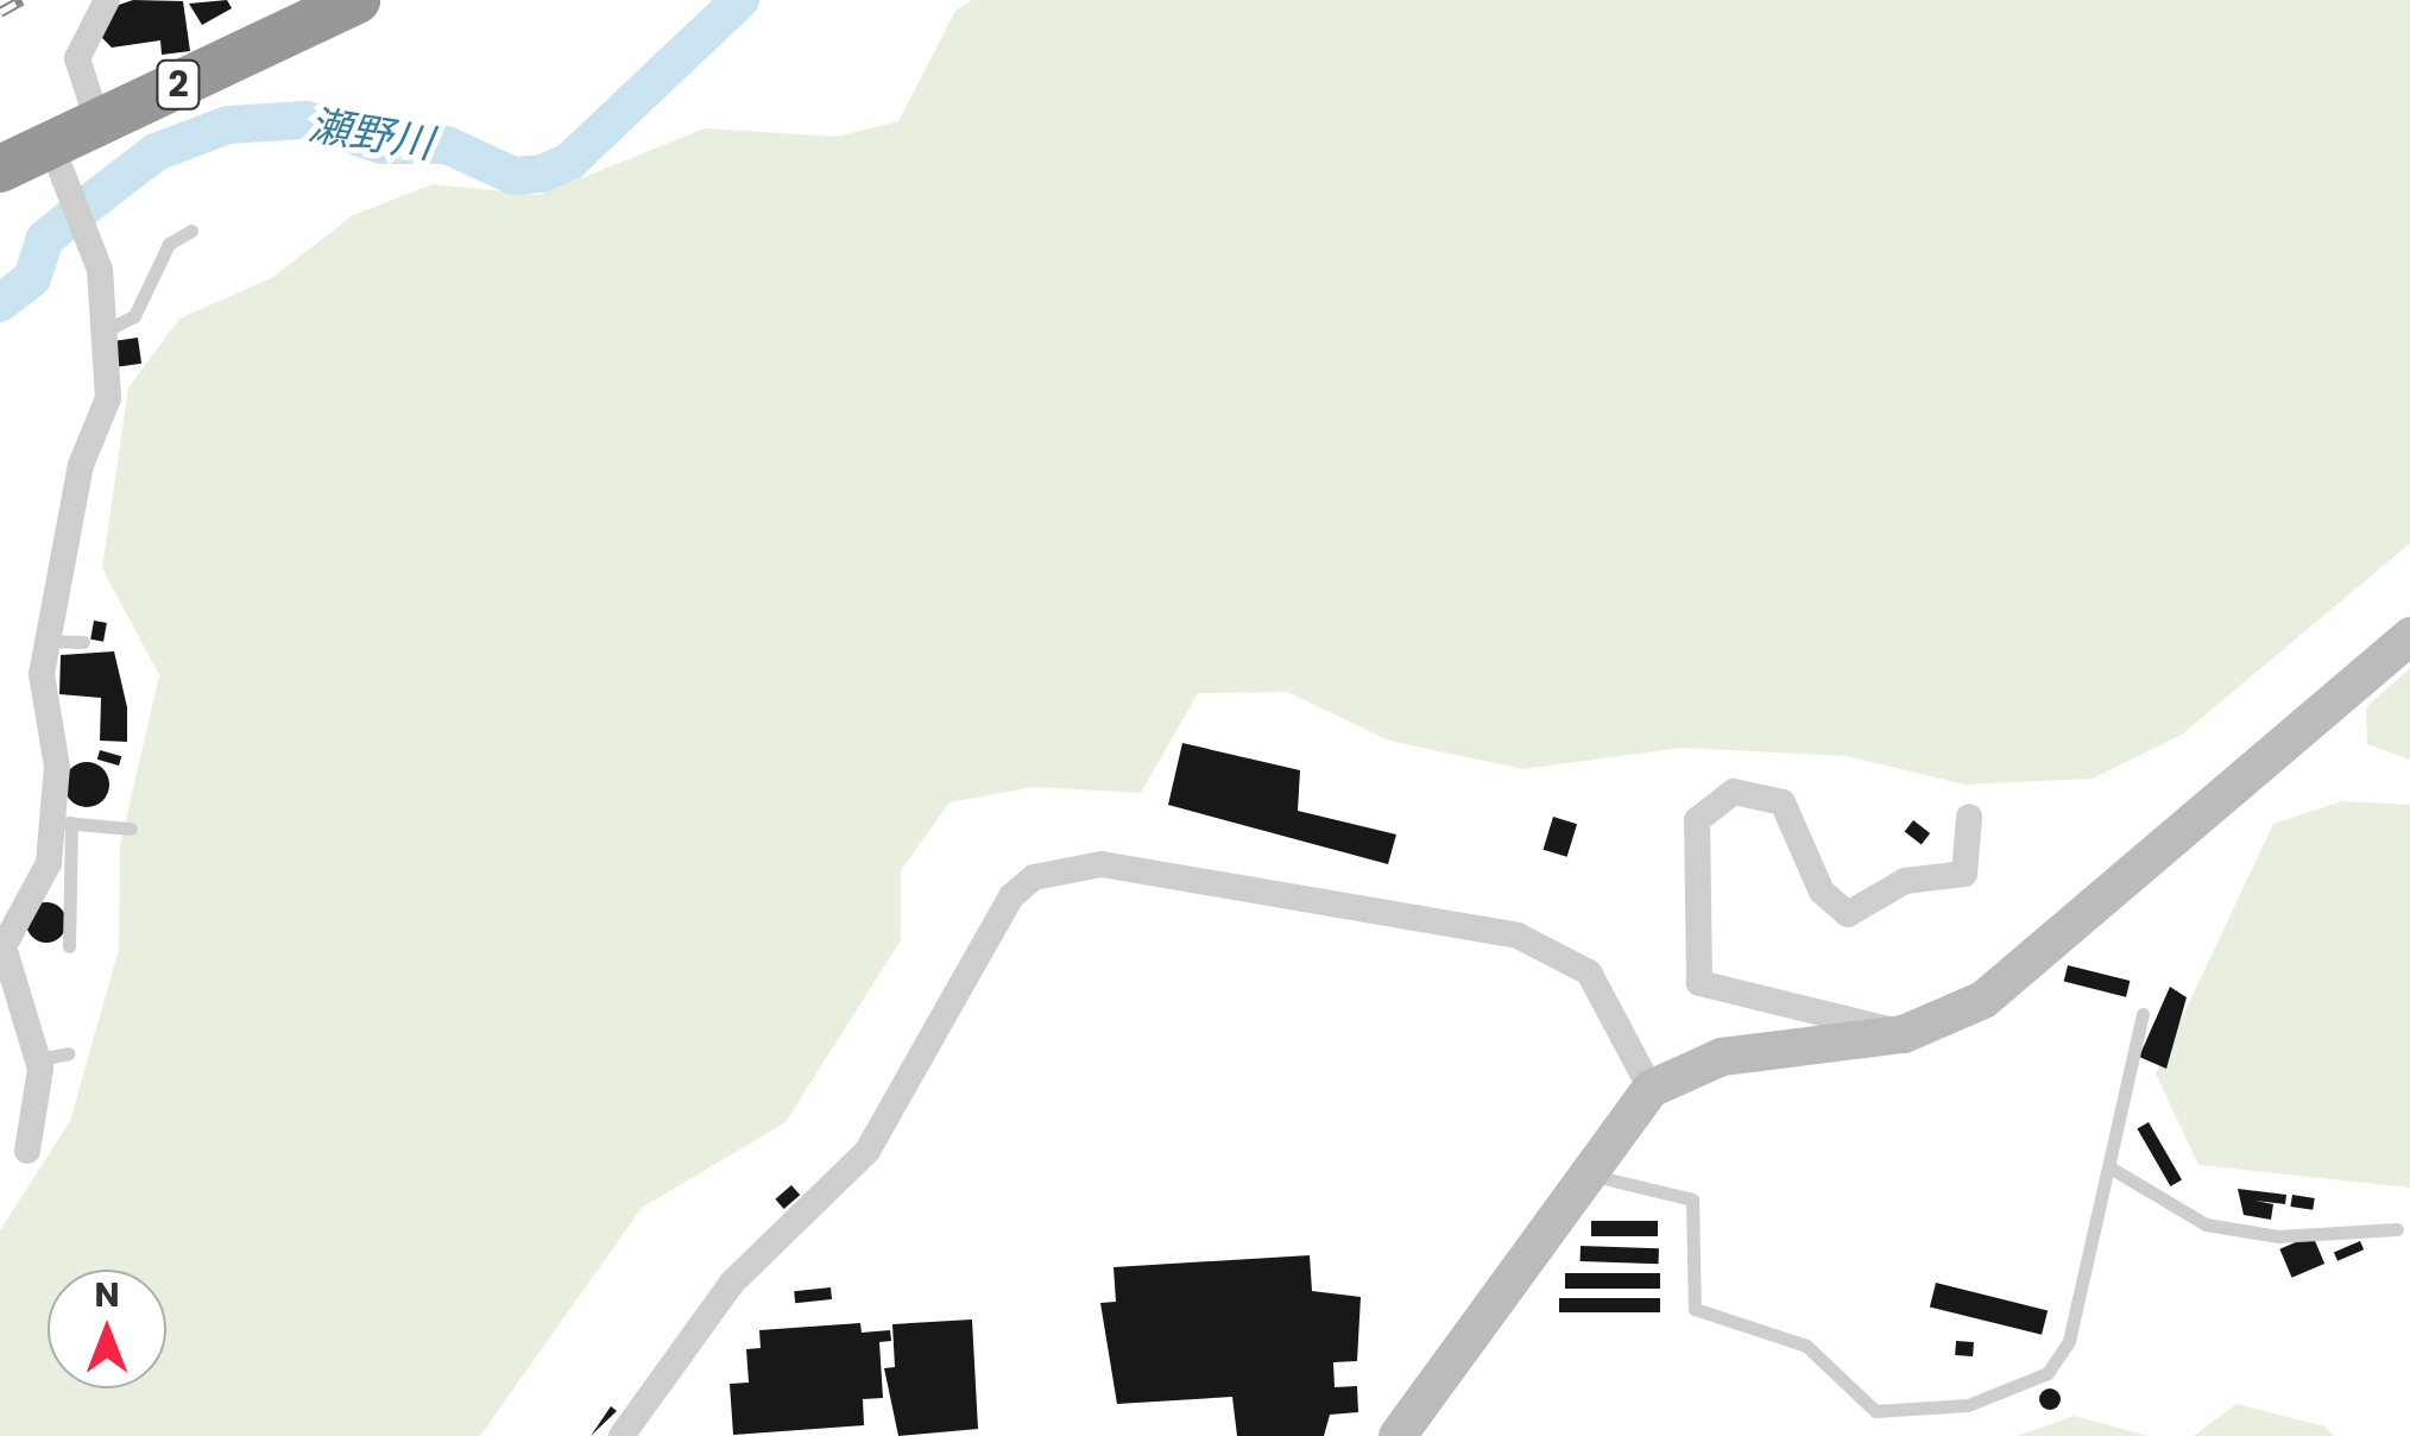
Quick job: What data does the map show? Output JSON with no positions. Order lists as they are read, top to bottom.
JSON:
{
  "streets": {
    "highway": ["2"]
  },
  "water": ["瀬野川"],
  "north": "top"
}
